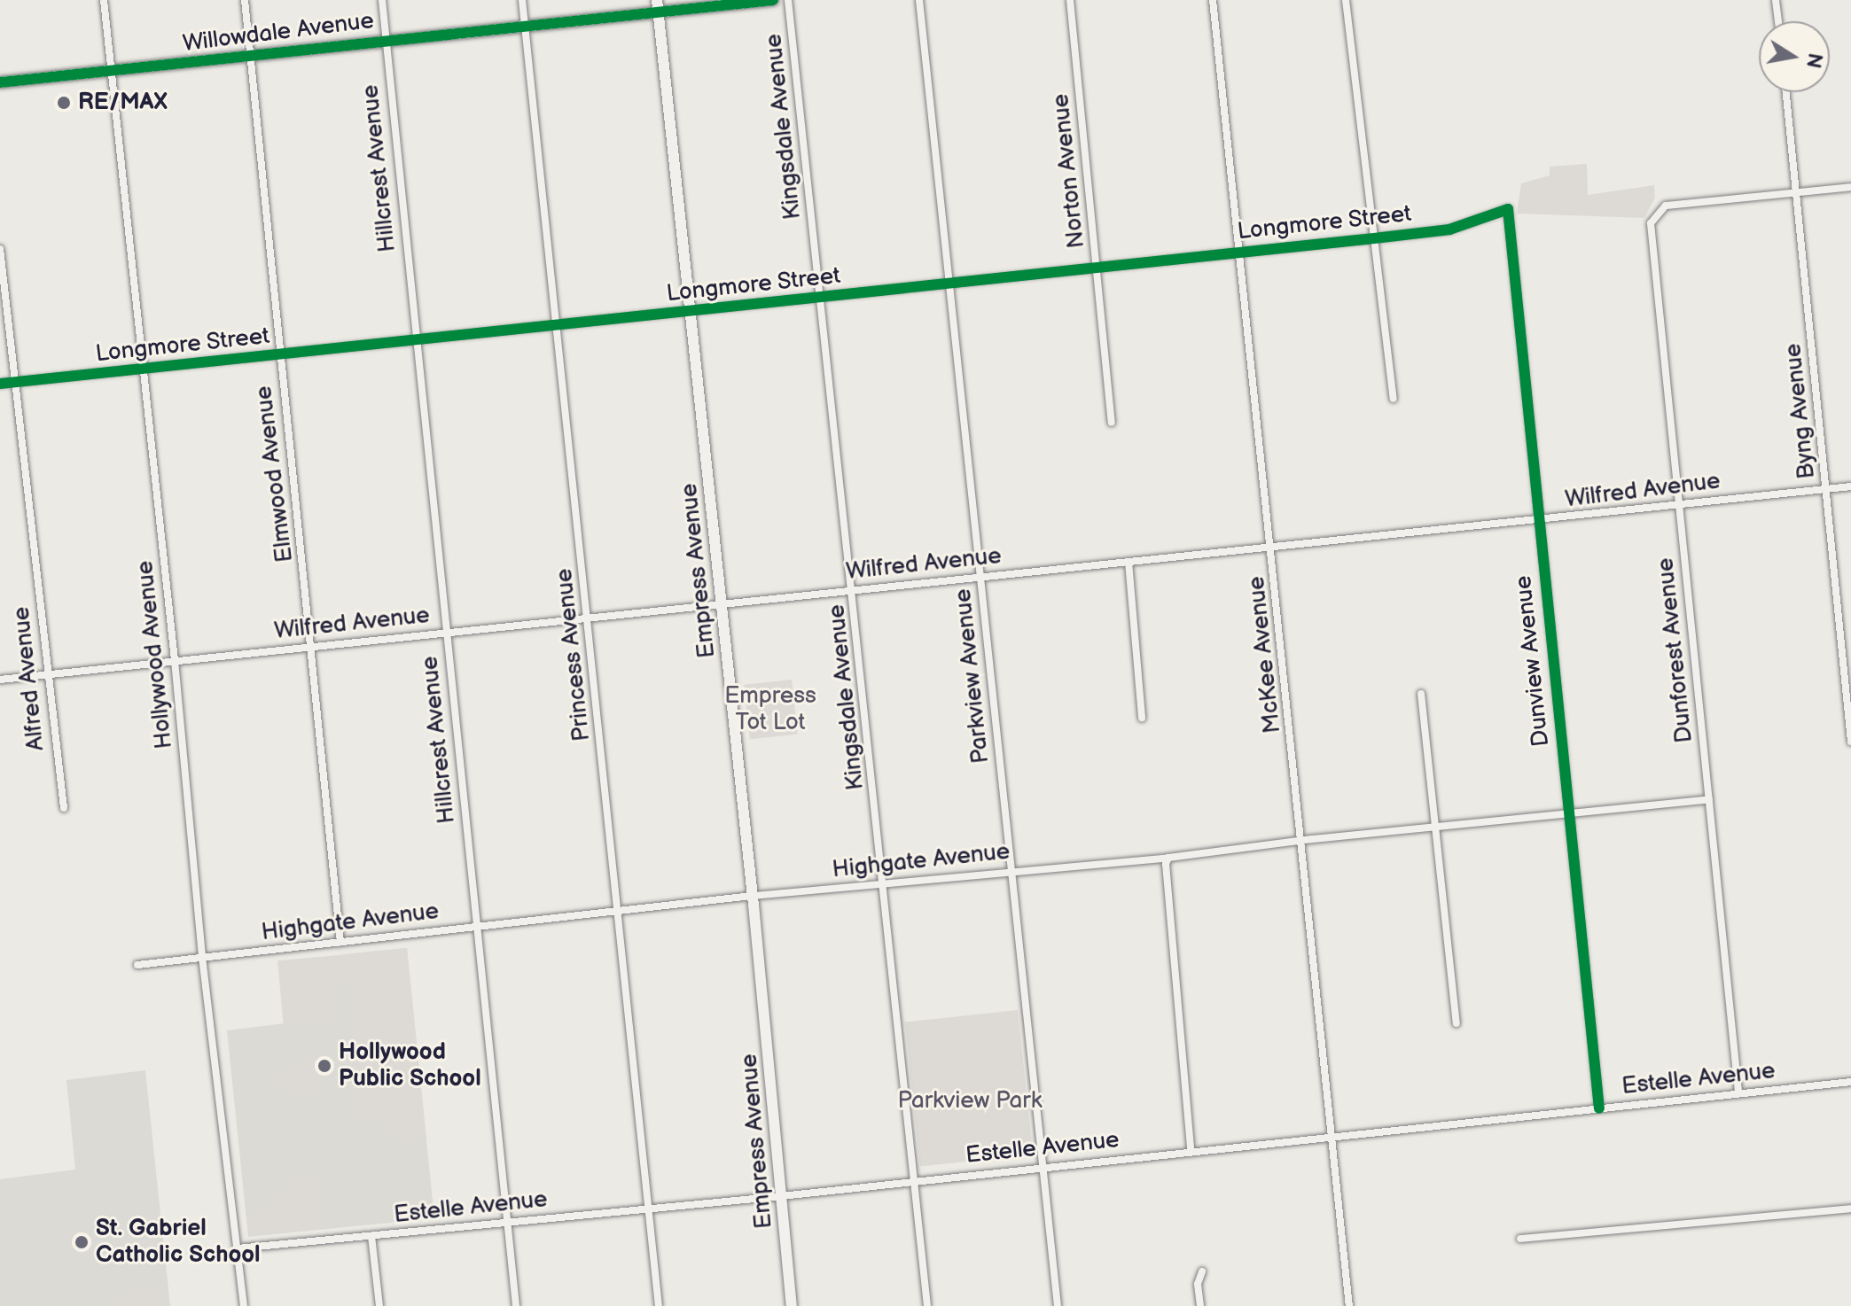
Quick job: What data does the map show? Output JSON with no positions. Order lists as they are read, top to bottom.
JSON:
{
  "streets": {
    "street": [
      "Willowdale Avenue",
      "Kingsdale Avenue",
      "Hillcrest Avenue",
      "Norton Avenue",
      "Longmore Street",
      "Byng Avenue",
      "Elmwood Avenue",
      "Wilfred Avenue",
      "Empress Avenue",
      "Dunforest Avenue",
      "Hollywood Avenue",
      "Princess Avenue",
      "McKee Avenue",
      "Dunview Avenue",
      "Parkview Avenue",
      "Alfred Avenue",
      "Highgate Avenue",
      "Estelle Avenue"
    ]
  },
  "crossings": [
    ["Willowdale Avenue", "Hillcrest Avenue"],
    ["Willowdale Avenue", "Elmwood Avenue"],
    ["Willowdale Avenue", "Empress Avenue"],
    ["Willowdale Avenue", "Hollywood Avenue"],
    ["Willowdale Avenue", "Princess Avenue"],
    ["Kingsdale Avenue", "Longmore Street"],
    ["Kingsdale Avenue", "Wilfred Avenue"],
    ["Kingsdale Avenue", "Highgate Avenue"],
    ["Kingsdale Avenue", "Estelle Avenue"],
    ["Hillcrest Avenue", "Longmore Street"],
    ["Hillcrest Avenue", "Wilfred Avenue"],
    ["Hillcrest Avenue", "Highgate Avenue"],
    ["Hillcrest Avenue", "Estelle Avenue"],
    ["Norton Avenue", "Longmore Street"],
    ["Longmore Street", "Elmwood Avenue"],
    ["Longmore Street", "Empress Avenue"],
    ["Longmore Street", "Hollywood Avenue"],
    ["Longmore Street", "Princess Avenue"],
    ["Longmore Street", "McKee Avenue"],
    ["Longmore Street", "Dunview Avenue"],
    ["Longmore Street", "Parkview Avenue"],
    ["Longmore Street", "Alfred Avenue"],
    ["Byng Avenue", "Wilfred Avenue"],
    ["Byng Avenue", "Dunforest Avenue"],
    ["Elmwood Avenue", "Wilfred Avenue"],
    ["Elmwood Avenue", "Highgate Avenue"],
    ["Wilfred Avenue", "Empress Avenue"],
    ["Wilfred Avenue", "Dunforest Avenue"],
    ["Wilfred Avenue", "Hollywood Avenue"],
    ["Wilfred Avenue", "Princess Avenue"],
    ["Wilfred Avenue", "McKee Avenue"],
    ["Wilfred Avenue", "Dunview Avenue"],
    ["Wilfred Avenue", "Parkview Avenue"],
    ["Wilfred Avenue", "Alfred Avenue"],
    ["Empress Avenue", "Highgate Avenue"],
    ["Empress Avenue", "Estelle Avenue"],
    ["Dunforest Avenue", "Highgate Avenue"],
    ["Dunforest Avenue", "Estelle Avenue"],
    ["Hollywood Avenue", "Highgate Avenue"],
    ["Hollywood Avenue", "Estelle Avenue"],
    ["Princess Avenue", "Highgate Avenue"],
    ["Princess Avenue", "Estelle Avenue"],
    ["McKee Avenue", "Highgate Avenue"],
    ["McKee Avenue", "Estelle Avenue"],
    ["Dunview Avenue", "Highgate Avenue"],
    ["Dunview Avenue", "Estelle Avenue"],
    ["Parkview Avenue", "Highgate Avenue"],
    ["Parkview Avenue", "Estelle Avenue"]
  ],
  "parks": ["Empress Tot Lot", "Parkview Park"],
  "places": ["RE/MAX", "Hollywood Public School", "St. Gabriel Catholic School"],
  "north": "right"
}
